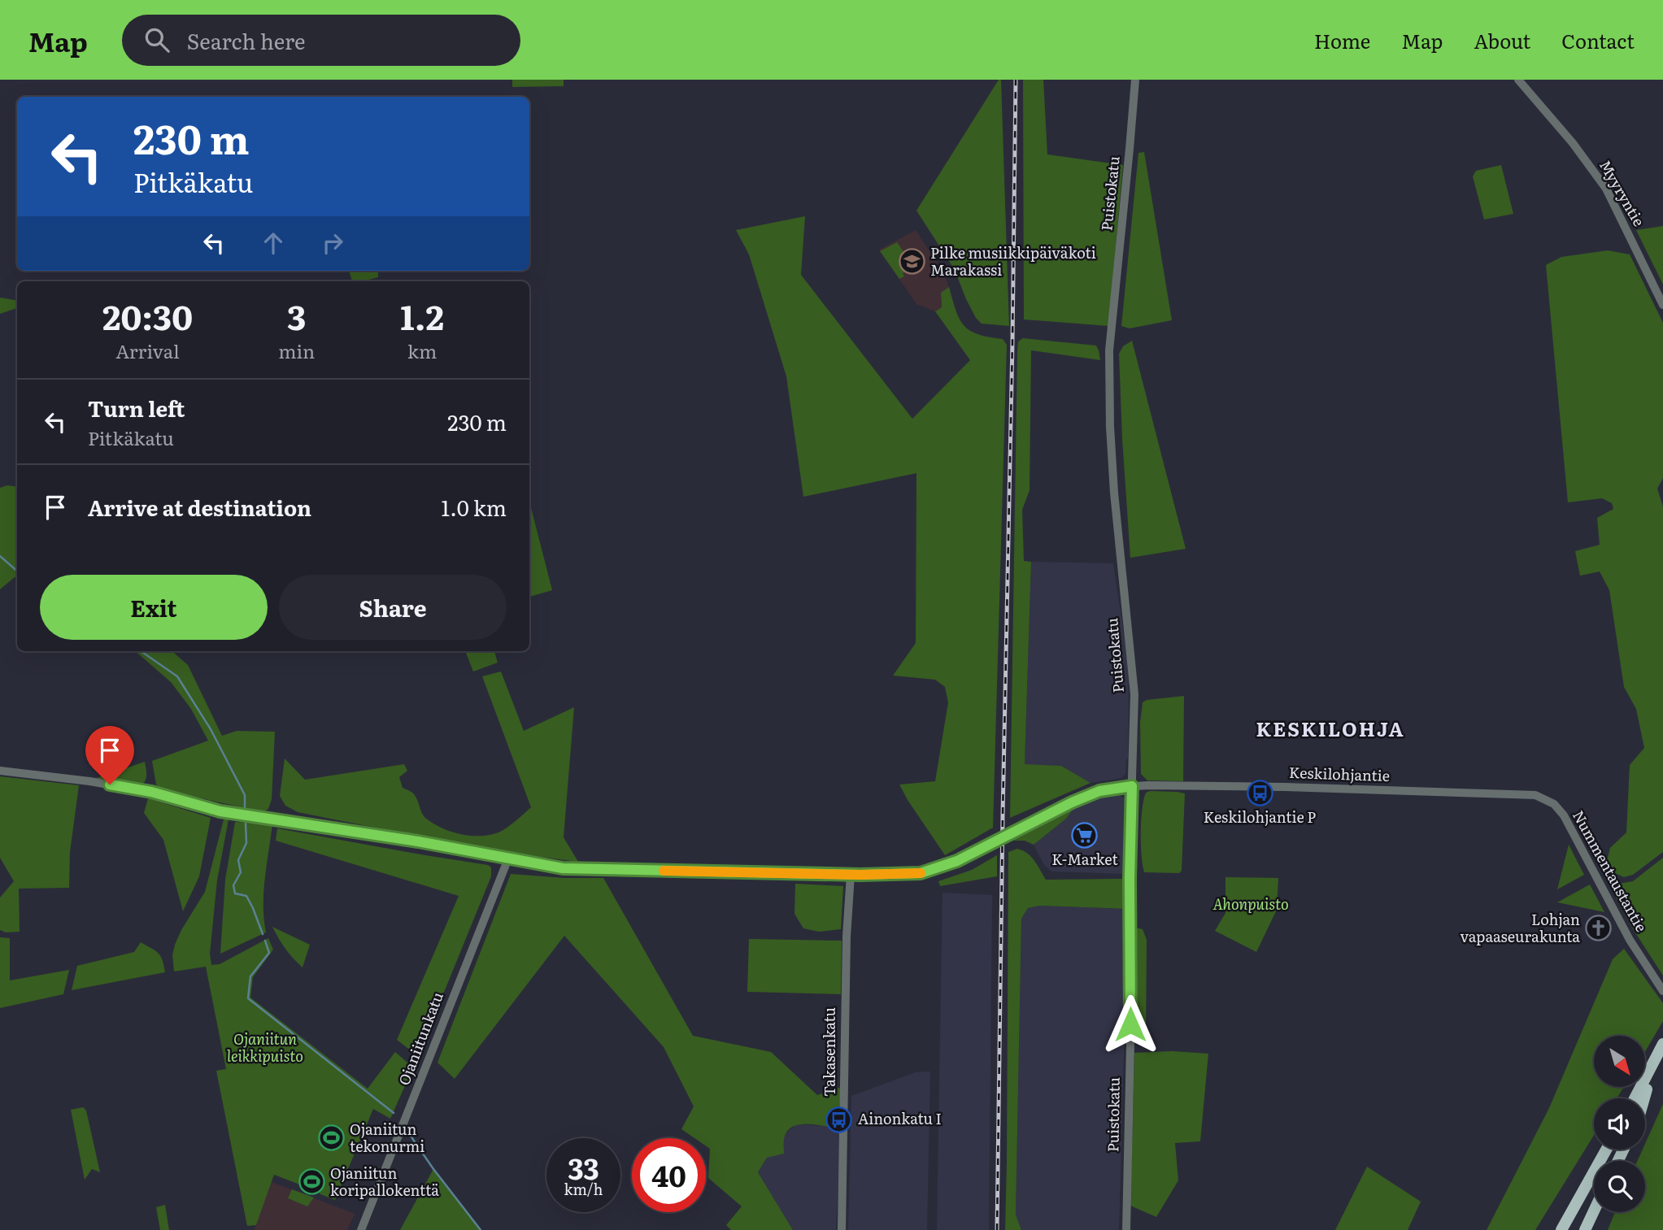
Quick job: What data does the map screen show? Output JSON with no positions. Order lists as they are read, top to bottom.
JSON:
{
  "streets": {
    "street": [
      "Puistokatu",
      "Myyryntie",
      "Keskilohjantie",
      "Nummentaustantie",
      "Ojaniitunkatu",
      "Takasenkatu"
    ]
  },
  "crossings": [
    ["Puistokatu", "Keskilohjantie"],
    ["Keskilohjantie", "Nummentaustantie"],
    ["Keskilohjantie", "Ojaniitunkatu"],
    ["Keskilohjantie", "Takasenkatu"]
  ],
  "districts": ["KESKILOHJA"],
  "parks": ["Ahonpuisto", "Ojaniitun leikkipuisto"],
  "places": {
    "school or university": ["Pilke musiikkipäiväkoti Marakassi"],
    "bus stop": ["Keskilohjantie P", "Ainonkatu I"],
    "supermarket": ["K-Market"],
    "church": ["Lohjan vapaaseurakunta"],
    "sports": ["Ojaniitun tekonurmi", "Ojaniitun koripallokenttä"]
  },
  "north": "bottom right",
  "page": {
    "header": "Map",
    "search": "Search here",
    "nav": [
      "Home",
      "Map",
      "About",
      "Contact"
    ],
    "turn": ["230 m", "Pitkäkatu"],
    "eta": [
      "20:30",
      "Arrival",
      "3",
      "min",
      "1.2",
      "km"
    ],
    "list": [
      {
        "name": "Turn left",
        "note": "Pitkäkatu",
        "value": "230 m"
      },
      {
        "name": "Arrive at destination",
        "value": "1.0 km"
      }
    ],
    "buttons": ["Exit", "Share"],
    "speed": "33 km/h",
    "limit": "40"
  }
}
